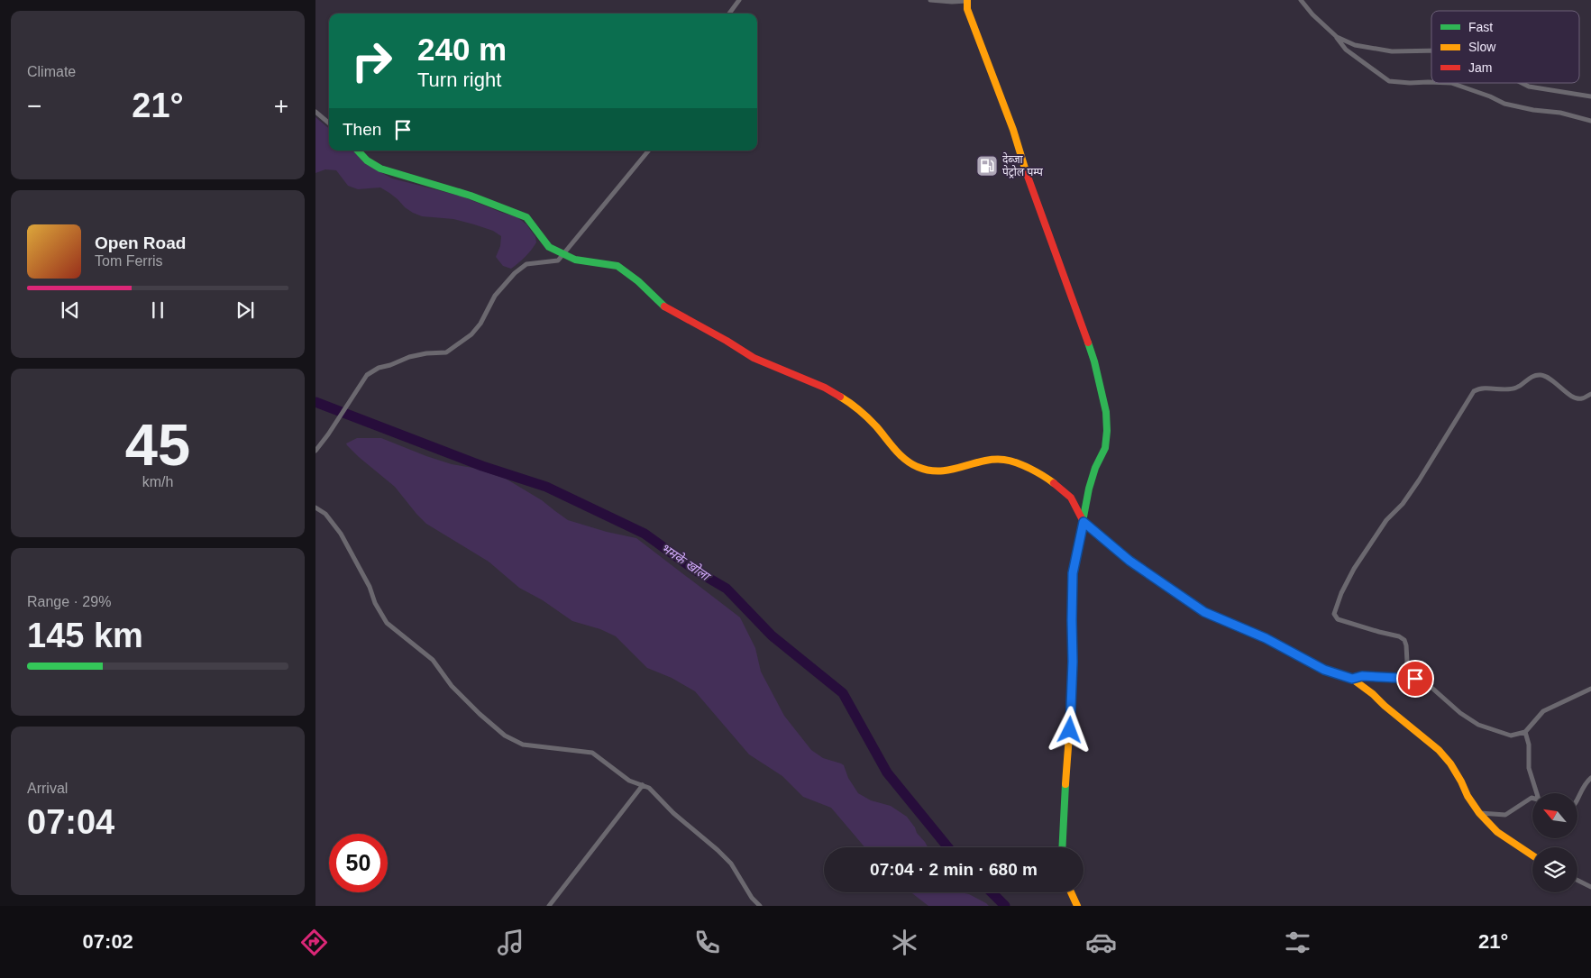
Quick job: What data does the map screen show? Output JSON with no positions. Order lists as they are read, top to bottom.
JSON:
{
  "water": ["भमके खोला"],
  "places": {
    "fuel station": ["देब्जा पेट्रोल पम्प"]
  },
  "legend": ["Fast", "Slow", "Jam"],
  "north": "top left",
  "page": {
    "tile": [
      "Climate",
      ["45", "km/h"],
      ["Range · 29%", "145 km"],
      ["Arrival", "07:04"]
    ],
    "turn": ["240 m", "Turn right"],
    "heat": ["−", "21°", "+"],
    "then": "Then",
    "song": ["Open Road", "Tom Ferris"],
    "limit": "50",
    "trip": "07:04 · 2 min · 680 m",
    "tabs": ["07:02", "21°"]
  }
}
